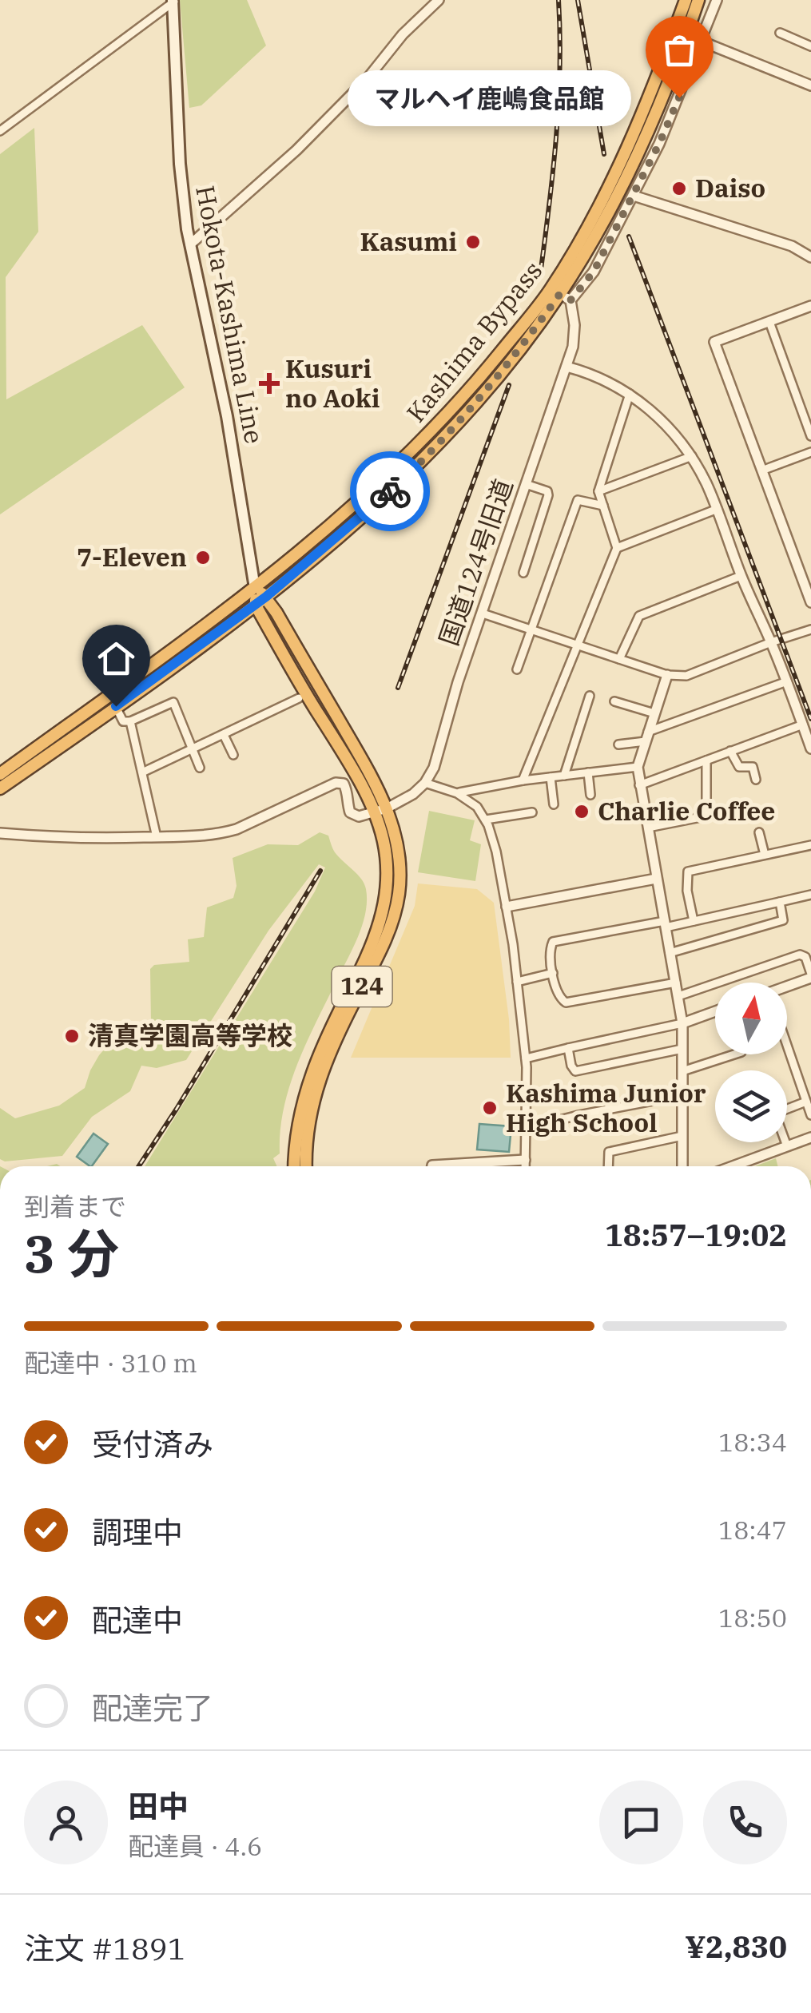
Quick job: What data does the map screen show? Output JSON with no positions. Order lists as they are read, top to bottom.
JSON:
{
  "streets": {
    "highway": ["Kashima Bypass", "124"],
    "main road": ["Hokota-Kashima Line"],
    "street": ["国道124号旧道"]
  },
  "crossings": [
    ["Hokota-Kashima Line", "Kashima Bypass"],
    ["Hokota-Kashima Line", "124"],
    ["Kashima Bypass", "国道124号旧道"],
    ["Kashima Bypass", "124"]
  ],
  "places": {
    "other": [
      "マルヘイ鹿嶋食品館",
      "Daiso",
      "Kasumi",
      "7-Eleven",
      "Charlie Coffee",
      "清真学園高等学校",
      "Kashima Junior High School"
    ],
    "health": ["Kusuri no Aoki"]
  },
  "north": "top",
  "page": {
    "bubble": "マルヘイ鹿嶋食品館",
    "heading": ["3 分", "到着まで", "18:57–19:02"],
    "panel": [
      "田中",
      "配達員 · 4.6",
      "注文 #1891",
      "¥2,830"
    ],
    "bar": "配達中 · 310 m",
    "list": [
      ["受付済み", "18:34"],
      ["調理中", "18:47"],
      ["配達中", "18:50"],
      "配達完了"
    ]
  }
}
